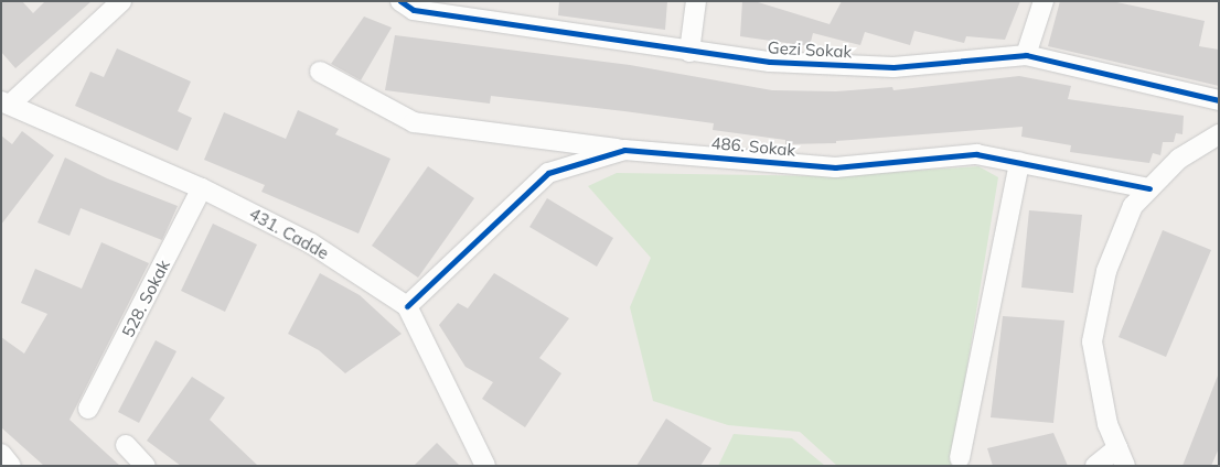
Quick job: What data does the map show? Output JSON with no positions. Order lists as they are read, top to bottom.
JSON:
{
  "streets": {
    "street": [
      "Gezi Sokak",
      "486. Sokak",
      "431. Cadde",
      "528. Sokak"
    ]
  },
  "crossings": [
    ["486. Sokak", "431. Cadde"],
    ["431. Cadde", "528. Sokak"]
  ]
}
